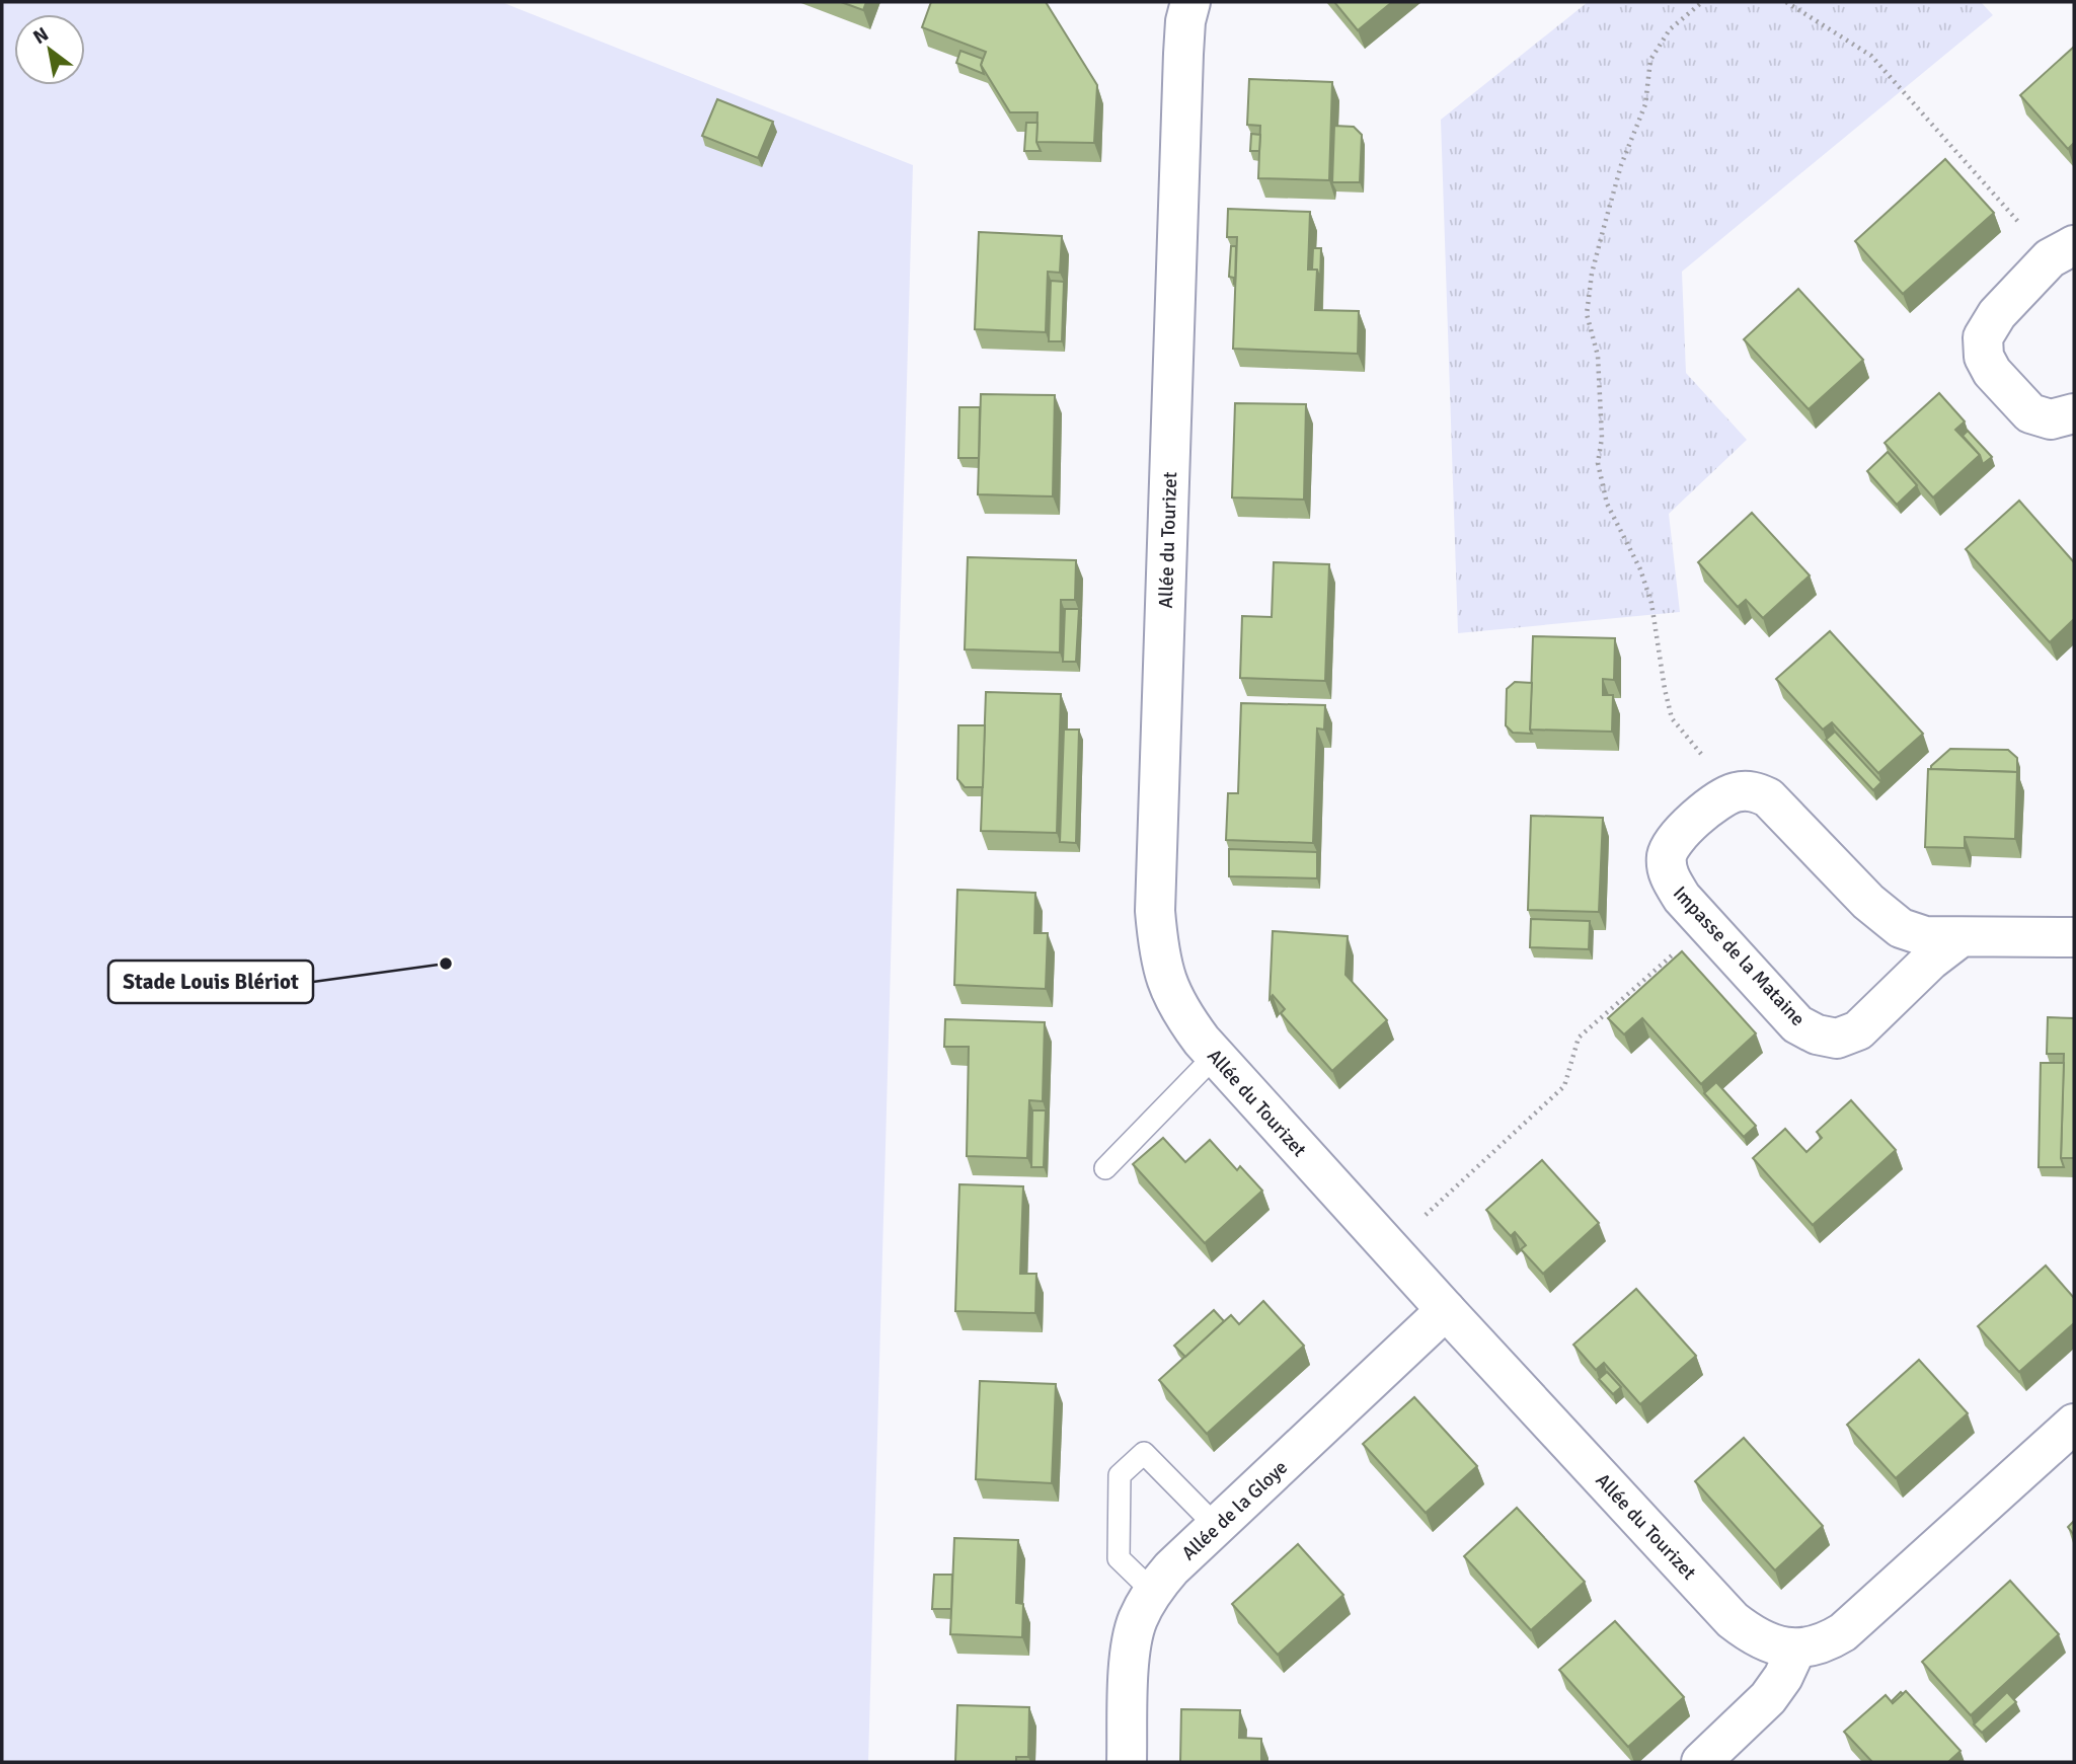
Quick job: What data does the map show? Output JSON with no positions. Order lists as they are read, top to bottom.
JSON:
{
  "streets": {
    "street": ["Allée du Tourizet", "Impasse de la Mataine", "Allée de la Gloye"]
  },
  "crossings": [
    ["Allée du Tourizet", "Allée de la Gloye"]
  ],
  "places": ["Stade Louis Blériot"],
  "north": "top left"
}
